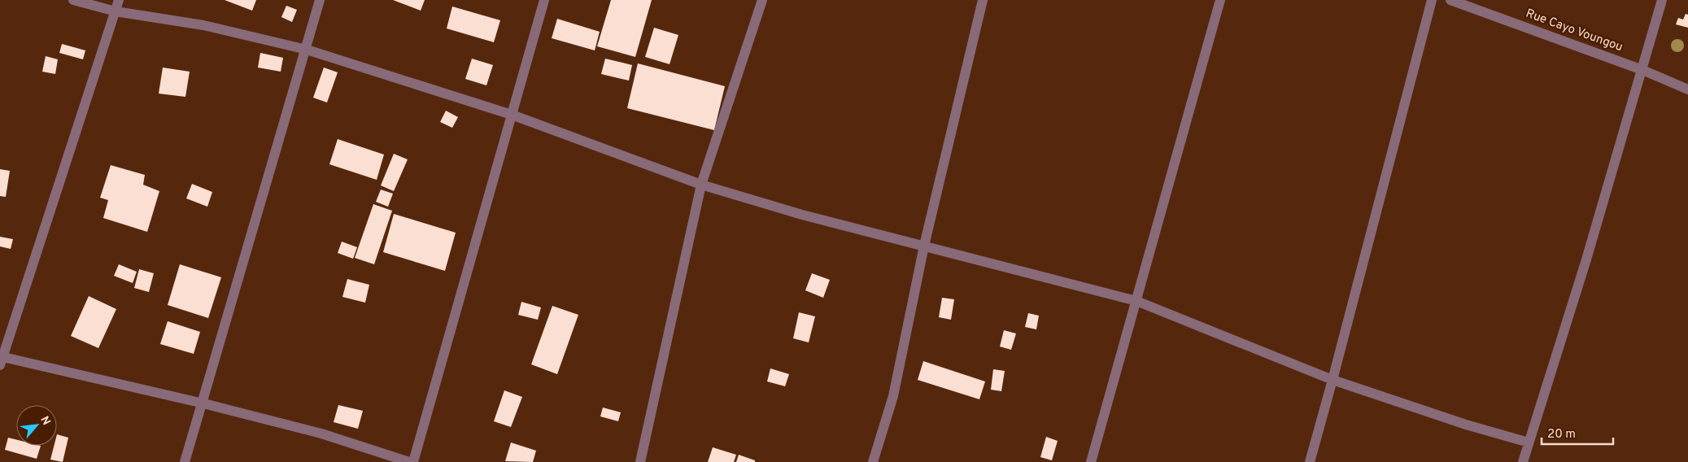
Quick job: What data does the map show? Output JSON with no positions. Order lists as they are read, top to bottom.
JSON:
{
  "streets": {
    "street": ["Rue Cayo Voungou"]
  },
  "scale_bar": "20 m",
  "north": "top right"
}
